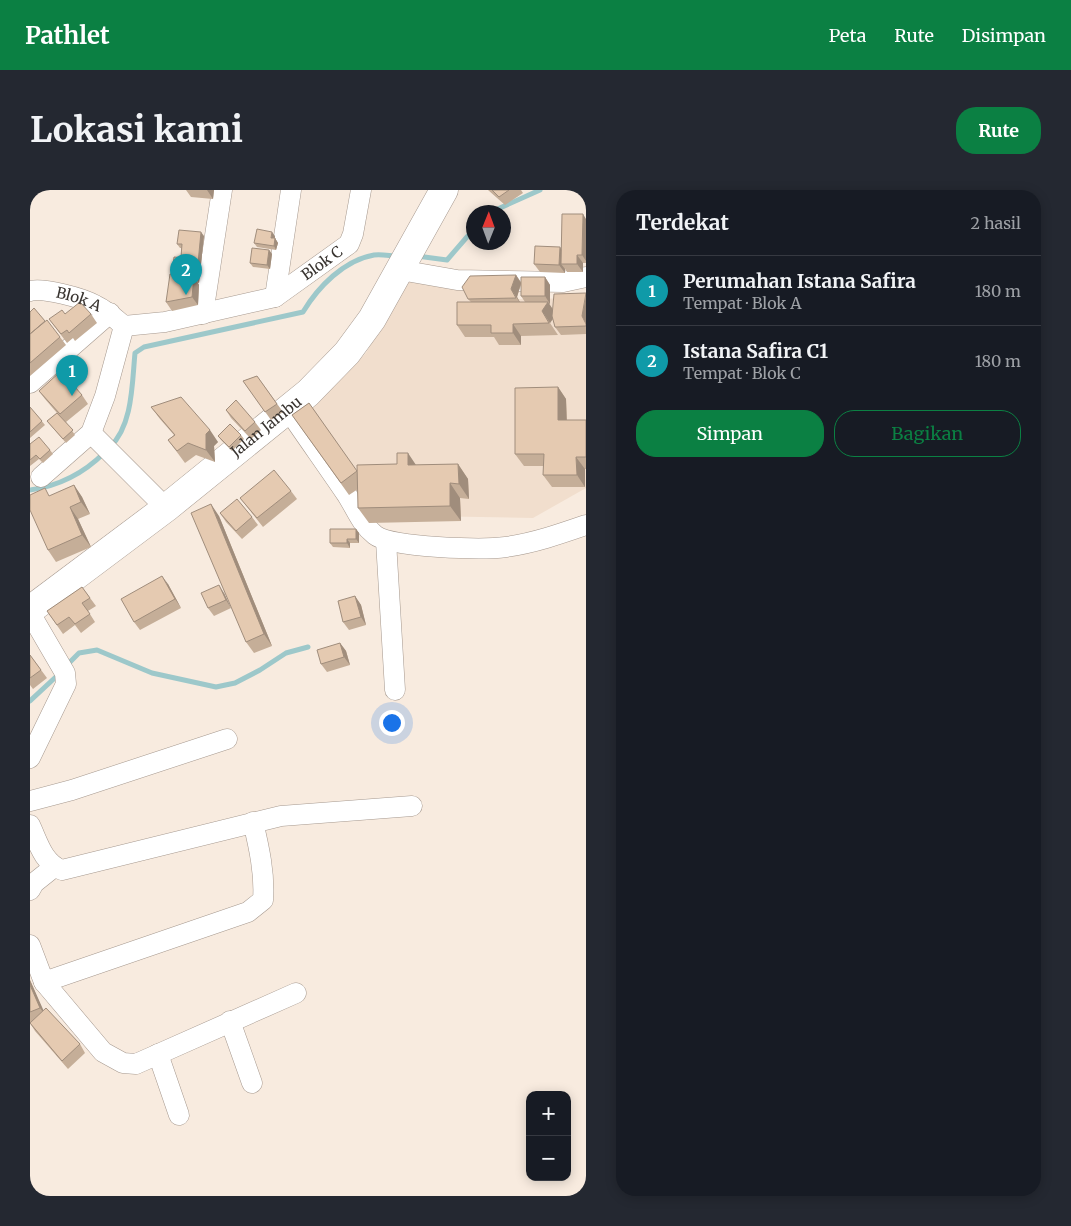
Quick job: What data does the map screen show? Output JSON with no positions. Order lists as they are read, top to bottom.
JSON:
{
  "streets": {
    "street": ["Blok C", "Blok A", "Jalan Jambu"]
  },
  "crossings": [
    ["Blok C", "Blok A"]
  ],
  "north": "top",
  "page": {
    "header": "Pathlet",
    "nav": ["Peta", "Rute", "Disimpan"],
    "buttons": [
      "Rute",
      ["Simpan", "Bagikan"]
    ],
    "title": "Lokasi kami",
    "heading": ["Terdekat", "2 hasil"],
    "pins": ["2", "1"],
    "list": [
      {
        "mark": "1",
        "name": "Perumahan Istana Safira",
        "note": "Tempat · Blok A",
        "value": "180 m"
      },
      {
        "mark": "2",
        "name": "Istana Safira C1",
        "note": "Tempat · Blok C",
        "value": "180 m"
      }
    ],
    "map_buttons": ["+", "−"]
  }
}
